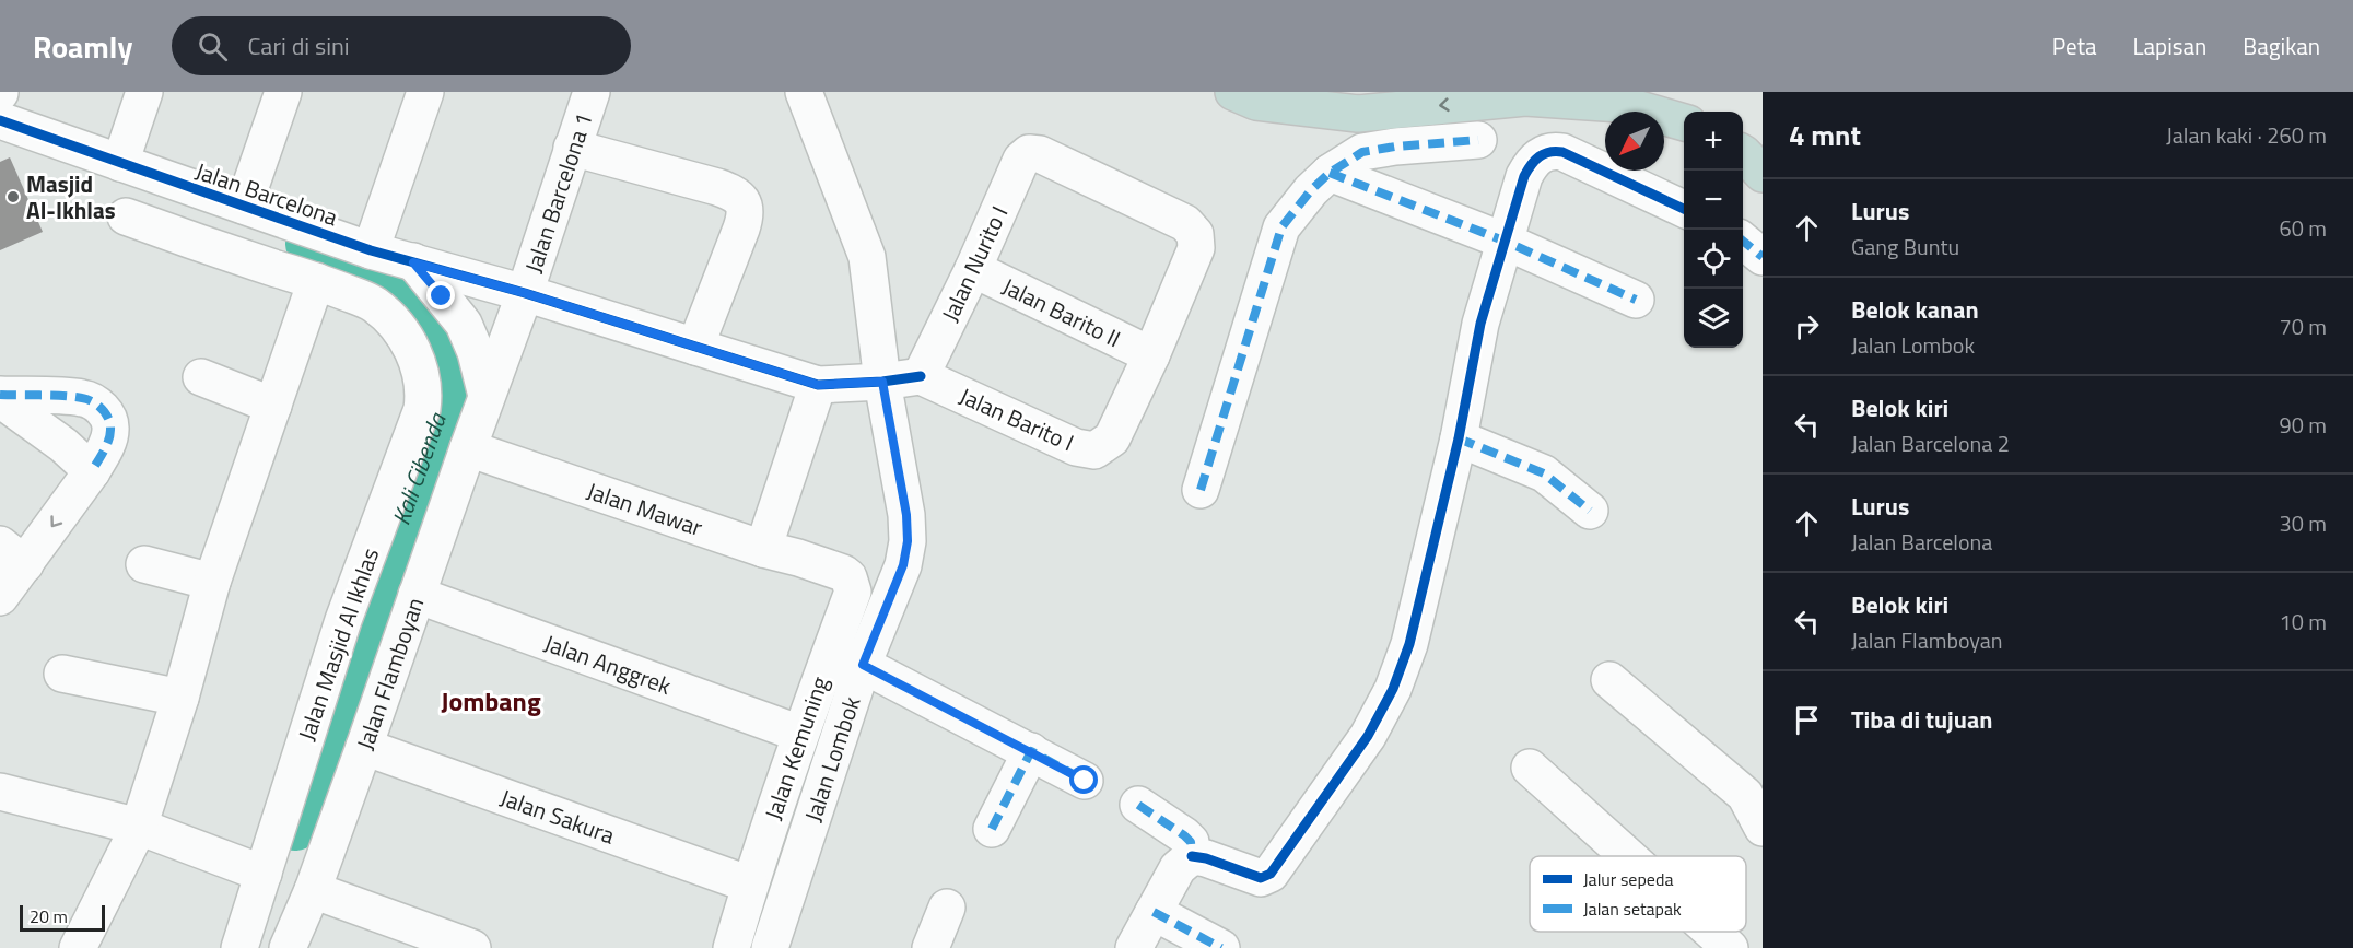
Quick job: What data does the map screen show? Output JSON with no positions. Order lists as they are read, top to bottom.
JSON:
{
  "streets": {
    "street": [
      "Jalan Barcelona 1",
      "Jalan Barcelona",
      "Jalan Nurito I",
      "Jalan Barito II",
      "Jalan Barito I",
      "Jalan Mawar",
      "Jalan Masjid Al Ikhlas",
      "Jalan Anggrek",
      "Jalan Flamboyan",
      "Jalan Kemuning",
      "Jalan Lombok",
      "Jalan Sakura"
    ]
  },
  "crossings": [
    ["Jalan Barcelona 1", "Jalan Barcelona"],
    ["Jalan Barcelona 1", "Jalan Flamboyan"],
    ["Jalan Barcelona", "Jalan Flamboyan"],
    ["Jalan Nurito I", "Jalan Barito II"],
    ["Jalan Nurito I", "Jalan Barito I"],
    ["Jalan Barito II", "Jalan Barito I"],
    ["Jalan Mawar", "Jalan Flamboyan"],
    ["Jalan Mawar", "Jalan Kemuning"],
    ["Jalan Anggrek", "Jalan Flamboyan"],
    ["Jalan Anggrek", "Jalan Kemuning"],
    ["Jalan Flamboyan", "Jalan Sakura"],
    ["Jalan Kemuning", "Jalan Sakura"]
  ],
  "districts": ["Jombang"],
  "water": ["Kali Cibenda"],
  "places": ["Masjid Al-Ikhlas"],
  "legend": ["Jalur sepeda", "Jalan setapak"],
  "scale_bar": "20 m",
  "north": "bottom left",
  "page": {
    "header": "Roamly",
    "search": "Cari di sini",
    "nav": ["Peta", "Lapisan", "Bagikan"],
    "heading": ["4 mnt", "Jalan kaki · 260 m"],
    "map_buttons": ["+", "−"],
    "list": [
      ["Lurus", "Gang Buntu", "60 m"],
      ["Belok kanan", "Jalan Lombok", "70 m"],
      ["Belok kiri", "Jalan Barcelona 2", "90 m"],
      ["Lurus", "Jalan Barcelona", "30 m"],
      ["Belok kiri", "Jalan Flamboyan", "10 m"],
      "Tiba di tujuan"
    ],
    "scale": "20 m"
  }
}
